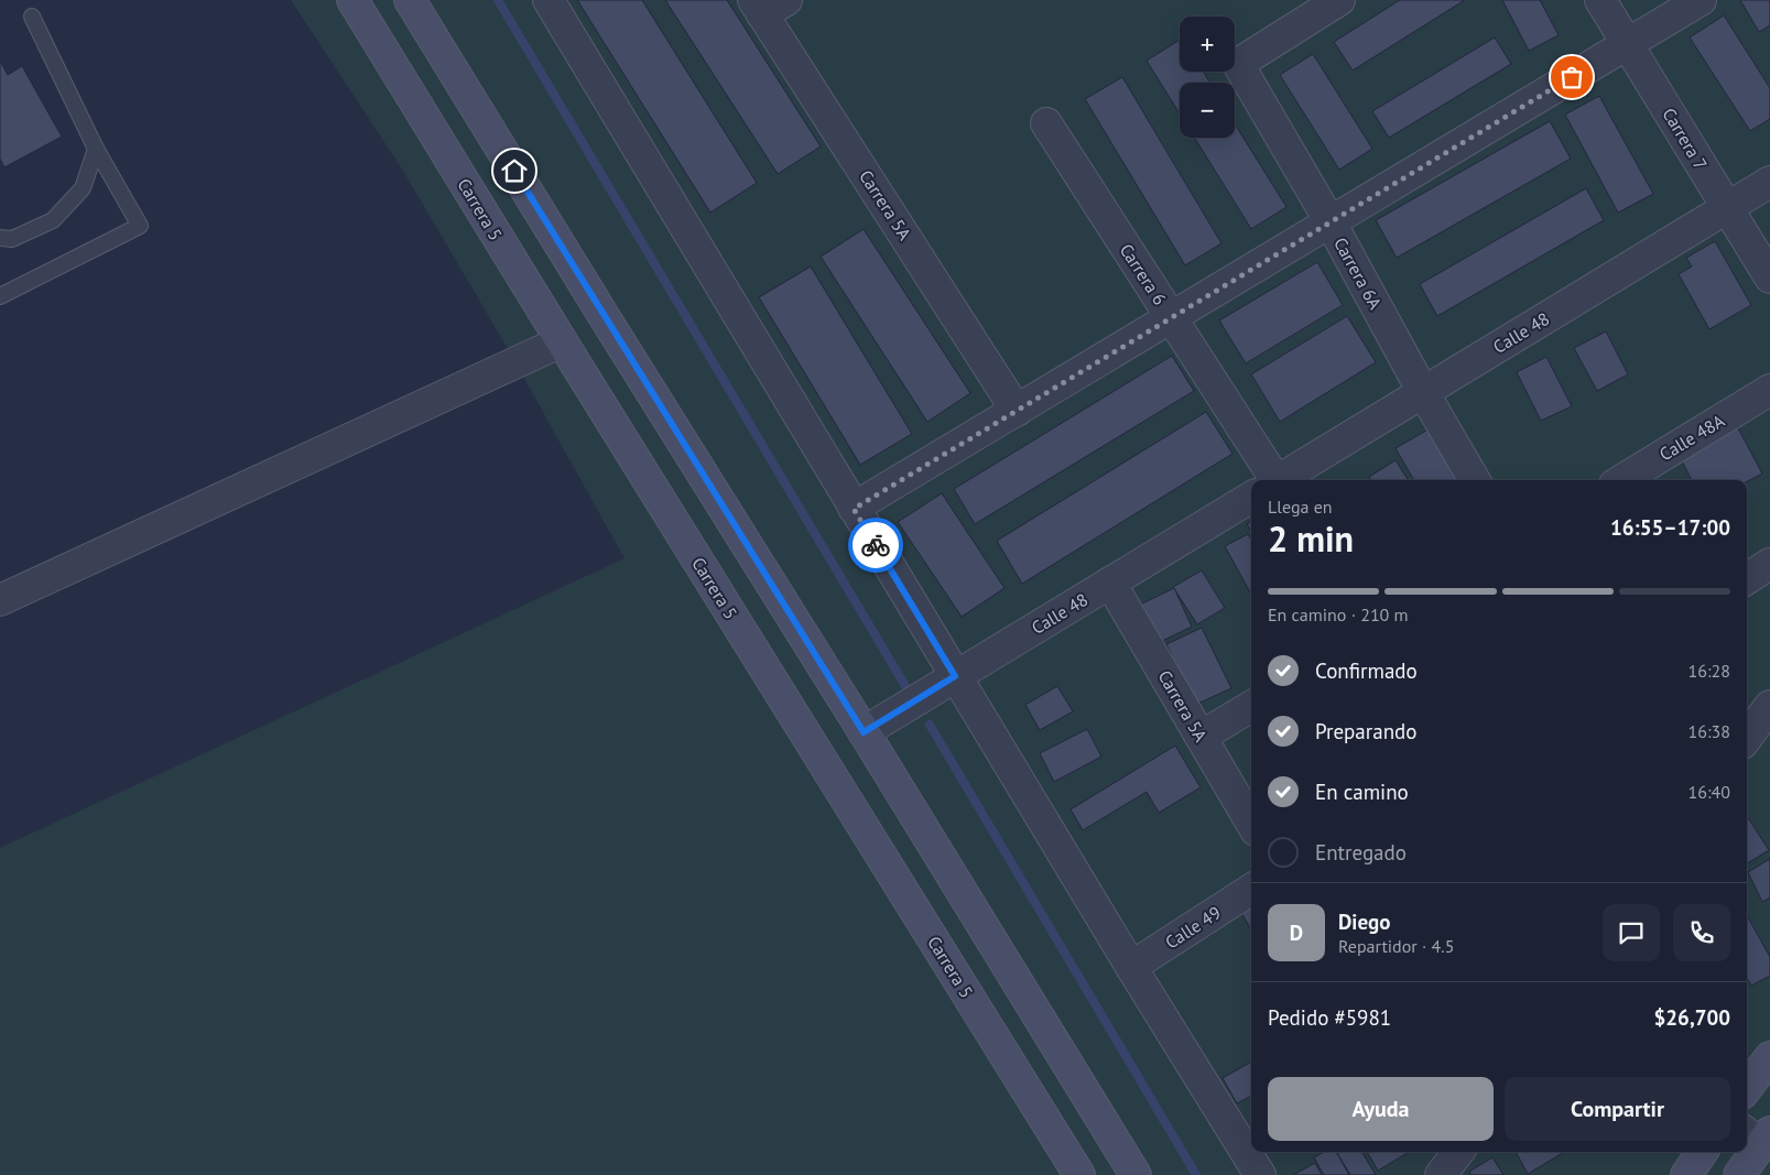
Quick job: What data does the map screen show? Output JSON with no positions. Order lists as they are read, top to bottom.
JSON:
{
  "streets": {
    "main road": ["Carrera 5"],
    "street": [
      "Carrera 7",
      "Carrera 5A",
      "Carrera 6A",
      "Carrera 6",
      "Calle 48",
      "Calle 48A",
      "Calle 49"
    ]
  },
  "crossings": [
    ["Carrera 7", "Calle 48"],
    ["Carrera 5A", "Calle 48"],
    ["Carrera 6A", "Calle 48"]
  ],
  "page": {
    "map_buttons": ["+", "−"],
    "heading": ["2 min", "Llega en", "16:55–17:00"],
    "panel": [
      "Diego",
      "Repartidor · 4.5",
      "Pedido #5981",
      "$26,700"
    ],
    "bar": "En camino · 210 m",
    "list": [
      ["Confirmado", "16:28"],
      ["Preparando", "16:38"],
      ["En camino", "16:40"],
      "Entregado"
    ],
    "round": "D",
    "buttons": ["Ayuda", "Compartir"]
  }
}
